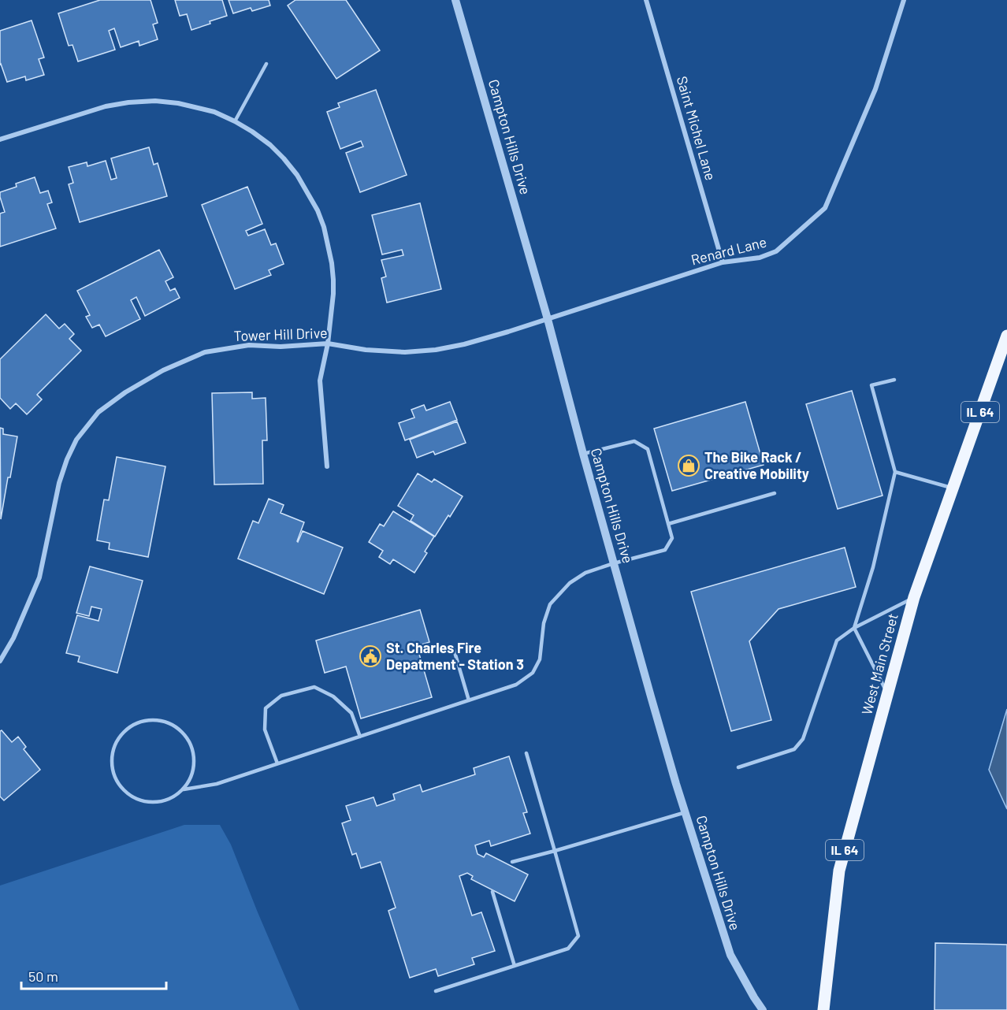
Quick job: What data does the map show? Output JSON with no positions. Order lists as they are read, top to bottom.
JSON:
{
  "streets": {
    "main road": ["IL 64", "West Main Street"],
    "street": [
      "Saint Michel Lane",
      "Campton Hills Drive",
      "Renard Lane",
      "Tower Hill Drive"
    ]
  },
  "crossings": [
    ["Saint Michel Lane", "Renard Lane"],
    ["Campton Hills Drive", "Renard Lane"],
    ["Campton Hills Drive", "Tower Hill Drive"],
    ["Renard Lane", "Tower Hill Drive"]
  ],
  "places": {
    "shop": ["The Bike Rack / Creative Mobility"],
    "public building": ["St. Charles Fire Depatment - Station 3"]
  },
  "scale_bar": "50 m"
}
